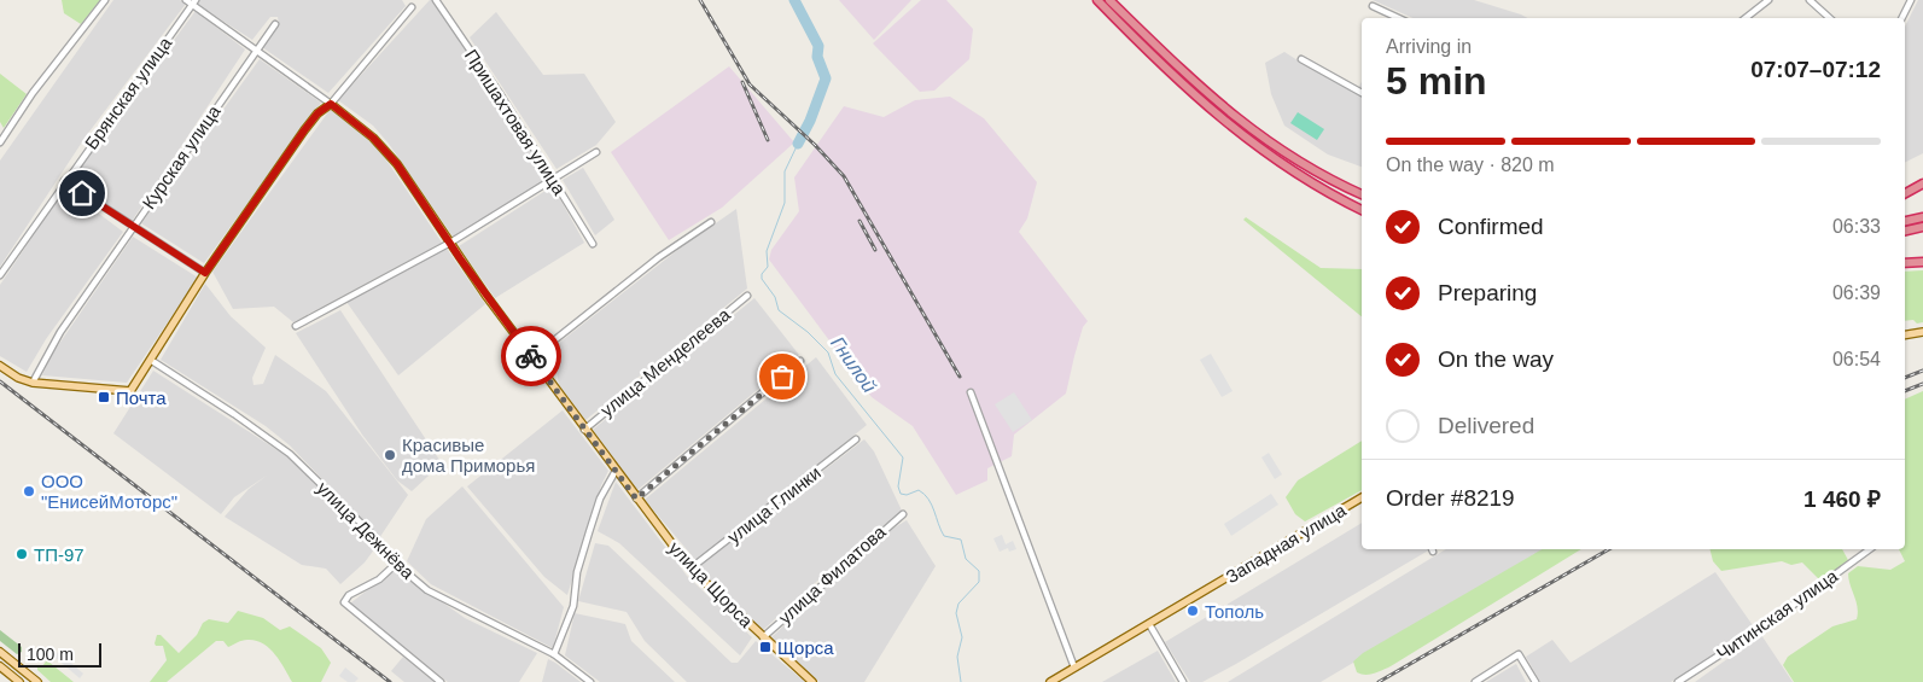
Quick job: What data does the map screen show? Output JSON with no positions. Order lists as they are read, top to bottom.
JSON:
{
  "streets": {
    "main road": ["Западная улица", "улица Щорса"],
    "street": [
      "Брянская улица",
      "Пришахтовая улица",
      "Курская улица",
      "улица Менделеева",
      "улица Глинки",
      "улица Дежнёва",
      "улица Филатова",
      "Читинская улица"
    ]
  },
  "crossings": [
    ["Брянская улица", "улица Щорса"],
    ["Курская улица", "улица Щорса"],
    ["улица Менделеева", "улица Щорса"],
    ["улица Глинки", "улица Щорса"],
    ["улица Филатова", "улица Щорса"]
  ],
  "water": ["Гнилой"],
  "places": {
    "transit": ["Почта", "Щорса"],
    "other": [
      "Красивые дома Приморья",
      "ООО \"ЕнисейМоторс\"",
      "ТП-97",
      "Тополь"
    ]
  },
  "scale_bar": "100 m",
  "page": {
    "heading": ["5 min", "Arriving in", "07:07–07:12"],
    "panel": ["Order #8219", "1 460 ₽"],
    "bar": "On the way · 820 m",
    "list": [
      ["Confirmed", "06:33"],
      ["Preparing", "06:39"],
      ["On the way", "06:54"],
      "Delivered"
    ],
    "scale": "100 m"
  }
}
